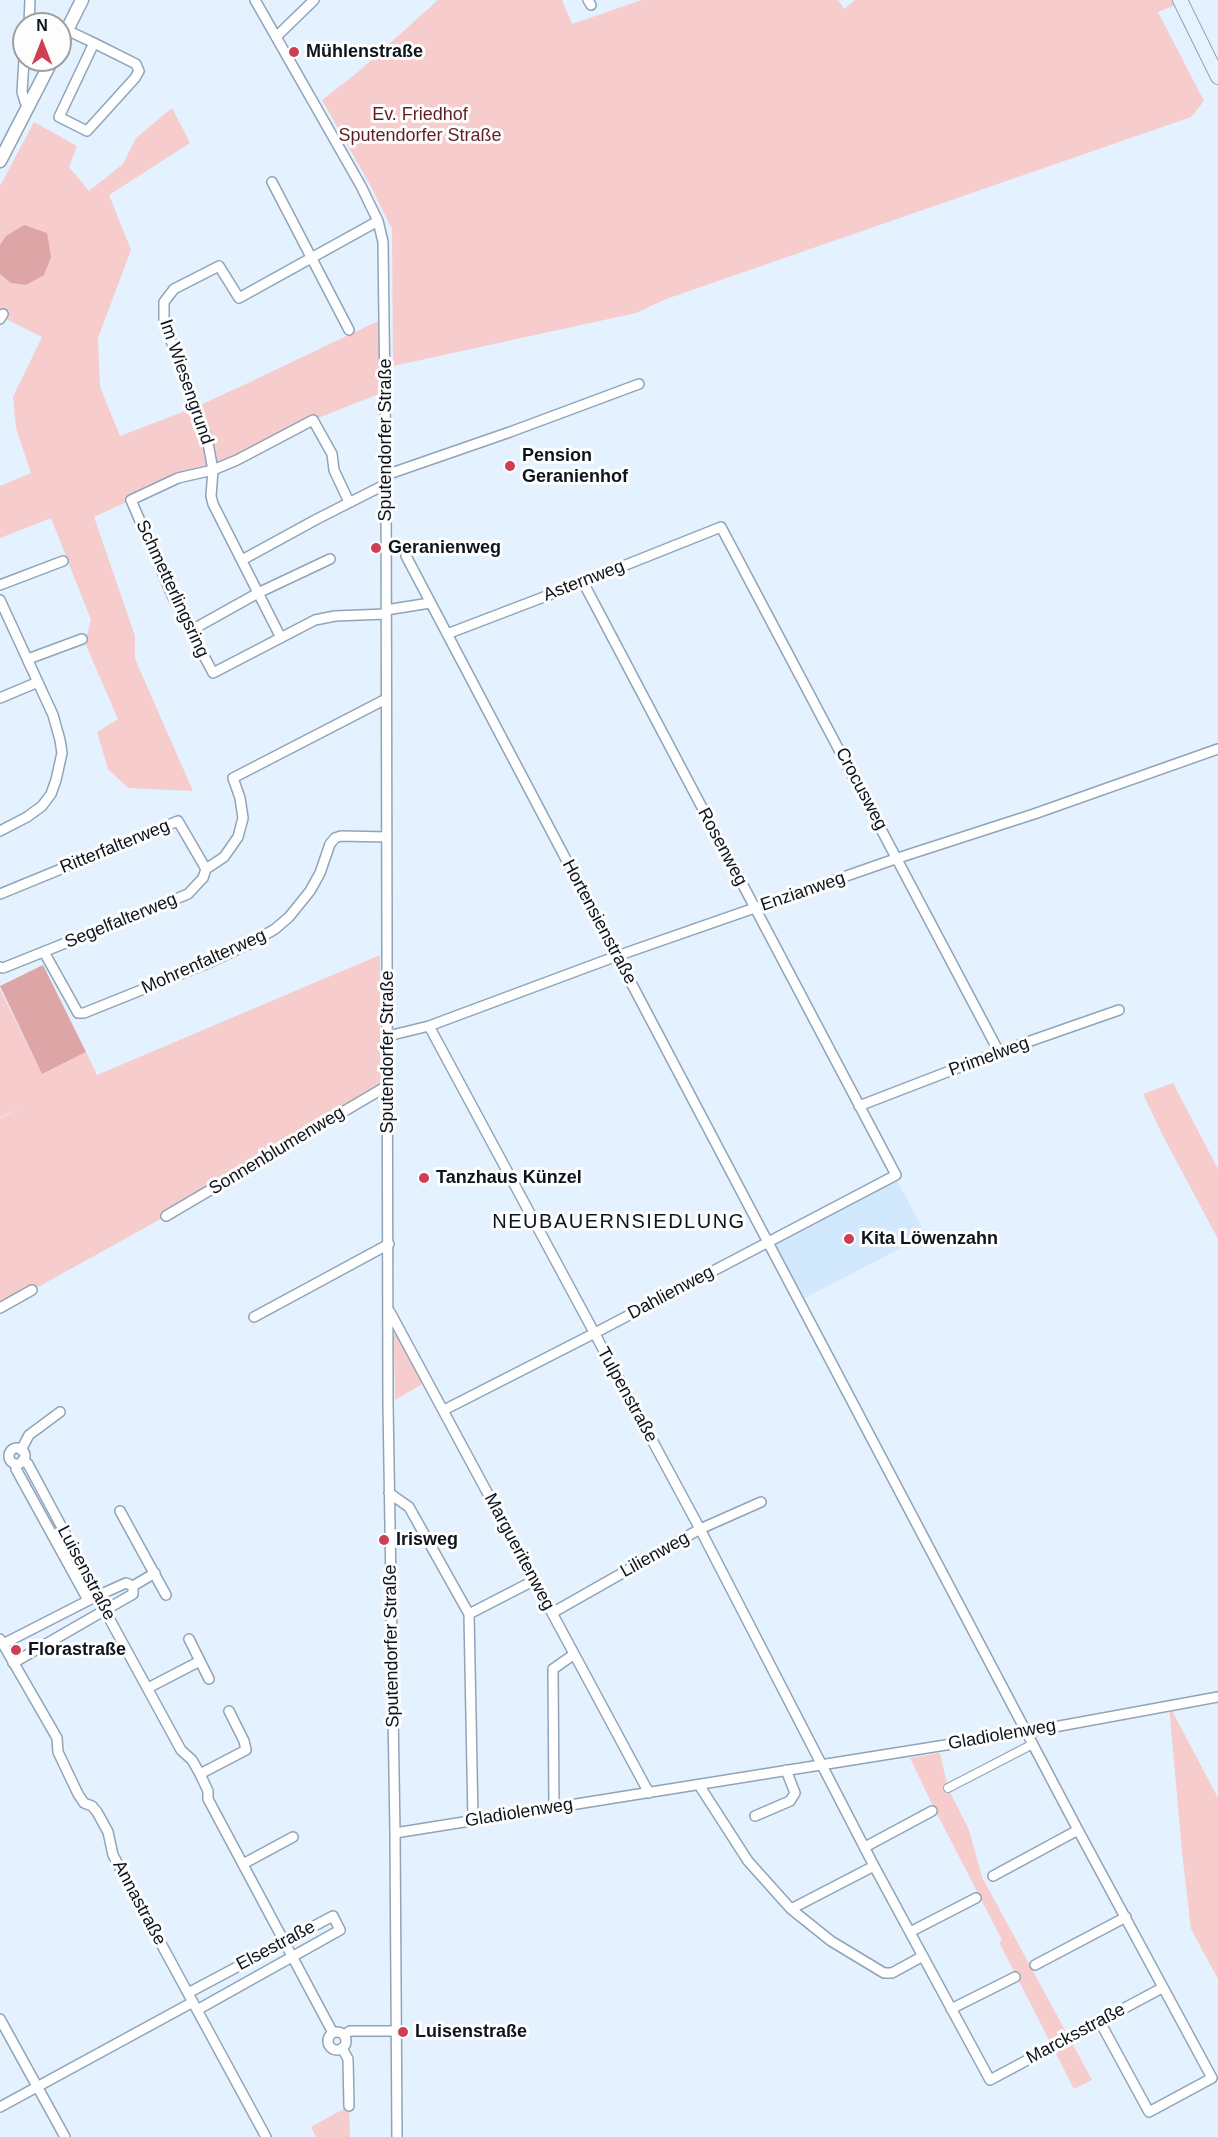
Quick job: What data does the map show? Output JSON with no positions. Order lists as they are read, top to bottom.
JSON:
{
  "streets": {
    "street": [
      "Im Wiesengrund",
      "Sputendorfer Straße",
      "Asternweg",
      "Schmetterlingsring",
      "Crocusweg",
      "Ritterfalterweg",
      "Rosenweg",
      "Enzianweg",
      "Segelfalterweg",
      "Hortensienstraße",
      "Mohrenfalterweg",
      "Primelweg",
      "Sonnenblumenweg",
      "Dahlienweg",
      "Tulpenstraße",
      "Margueritenweg",
      "Lilienweg",
      "Luisenstraße",
      "Gladiolenweg",
      "Annastraße",
      "Elsestraße",
      "Marcksstraße"
    ]
  },
  "crossings": [
    ["Im Wiesengrund", "Sputendorfer Straße"],
    ["Im Wiesengrund", "Schmetterlingsring"],
    ["Sputendorfer Straße", "Schmetterlingsring"],
    ["Sputendorfer Straße", "Enzianweg"],
    ["Sputendorfer Straße", "Segelfalterweg"],
    ["Sputendorfer Straße", "Mohrenfalterweg"],
    ["Sputendorfer Straße", "Sonnenblumenweg"],
    ["Sputendorfer Straße", "Margueritenweg"],
    ["Sputendorfer Straße", "Gladiolenweg"],
    ["Asternweg", "Crocusweg"],
    ["Asternweg", "Rosenweg"],
    ["Asternweg", "Hortensienstraße"],
    ["Crocusweg", "Enzianweg"],
    ["Crocusweg", "Primelweg"],
    ["Ritterfalterweg", "Segelfalterweg"],
    ["Rosenweg", "Enzianweg"],
    ["Rosenweg", "Primelweg"],
    ["Rosenweg", "Dahlienweg"],
    ["Enzianweg", "Hortensienstraße"],
    ["Enzianweg", "Tulpenstraße"],
    ["Segelfalterweg", "Mohrenfalterweg"],
    ["Hortensienstraße", "Dahlienweg"],
    ["Hortensienstraße", "Gladiolenweg"],
    ["Hortensienstraße", "Marcksstraße"],
    ["Dahlienweg", "Tulpenstraße"],
    ["Dahlienweg", "Margueritenweg"],
    ["Tulpenstraße", "Lilienweg"],
    ["Tulpenstraße", "Gladiolenweg"],
    ["Tulpenstraße", "Marcksstraße"],
    ["Margueritenweg", "Lilienweg"],
    ["Margueritenweg", "Gladiolenweg"],
    ["Luisenstraße", "Elsestraße"],
    ["Annastraße", "Elsestraße"]
  ],
  "districts": ["NEUBAUERNSIEDLUNG"],
  "parks": ["Ev. Friedhof Sputendorfer Straße"],
  "places": [
    "Mühlenstraße",
    "Pension Geranienhof",
    "Geranienweg",
    "Tanzhaus Künzel",
    "Kita Löwenzahn",
    "Irisweg",
    "Florastraße",
    "Luisenstraße"
  ],
  "north": "top"
}
